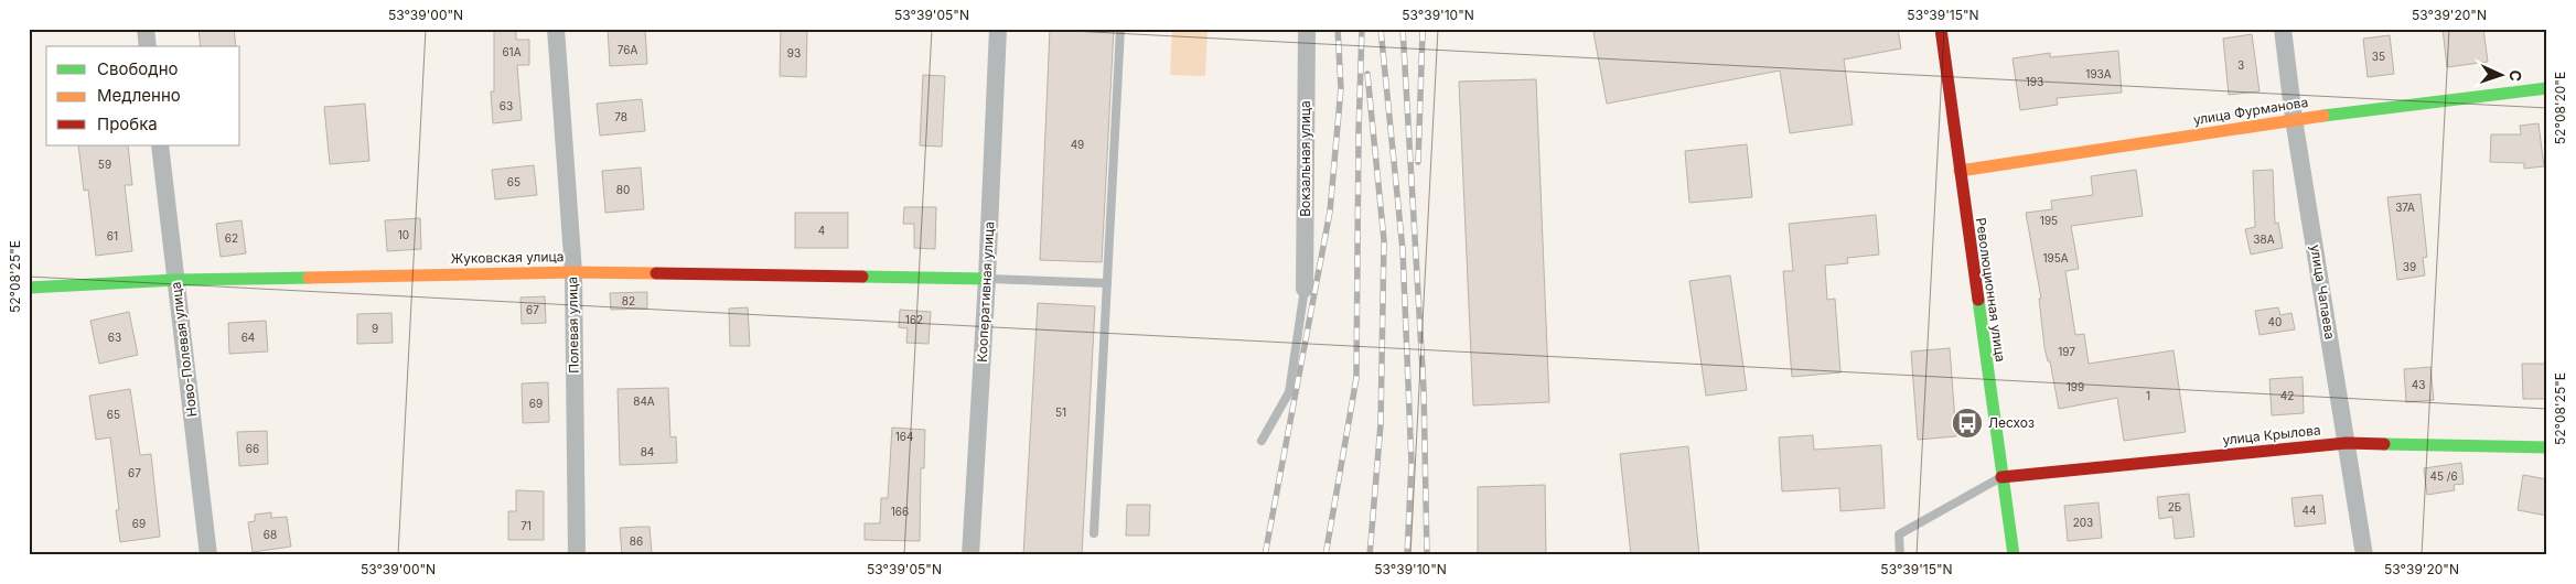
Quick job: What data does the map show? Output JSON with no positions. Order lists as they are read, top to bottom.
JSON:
{
  "streets": {
    "street": [
      "улица Фурманова",
      "Вокзальная улица",
      "Жуковская улица",
      "Революционная улица",
      "Кооперативная улица",
      "улица Чапаева",
      "Полевая улица",
      "Ново-Полевая улица",
      "улица Крылова"
    ]
  },
  "crossings": [
    ["улица Фурманова", "Революционная улица"],
    ["улица Фурманова", "улица Чапаева"],
    ["Жуковская улица", "Кооперативная улица"],
    ["Жуковская улица", "Полевая улица"],
    ["Жуковская улица", "Ново-Полевая улица"],
    ["Революционная улица", "улица Крылова"],
    ["улица Чапаева", "улица Крылова"]
  ],
  "places": {
    "bus stop": ["Лесхоз"]
  },
  "house_numbers": [
    "76А",
    "61А",
    "93",
    "35",
    "3",
    "193А",
    "193",
    "63",
    "78",
    "49",
    "59",
    "65",
    "80",
    "37А",
    "195",
    "4",
    "10",
    "61",
    "62",
    "38А",
    "195А",
    "39",
    "82",
    "67",
    "162",
    "40",
    "9",
    "63",
    "64",
    "197",
    "43",
    "199",
    "1",
    "42",
    "84А",
    "69",
    "51",
    "65",
    "164",
    "66",
    "84",
    "67",
    "45 /6",
    "2Б",
    "44",
    "166",
    "203",
    "69",
    "71",
    "68",
    "86"
  ],
  "legend": ["Свободно", "Медленно", "Пробка"],
  "north": "right",
  "coordinates": [
    "53°39'00\"N",
    "53°39'05\"N",
    "53°39'10\"N",
    "53°39'15\"N",
    "53°39'20\"N",
    "52°08'20\"E",
    "52°08'25\"E"
  ]
}
